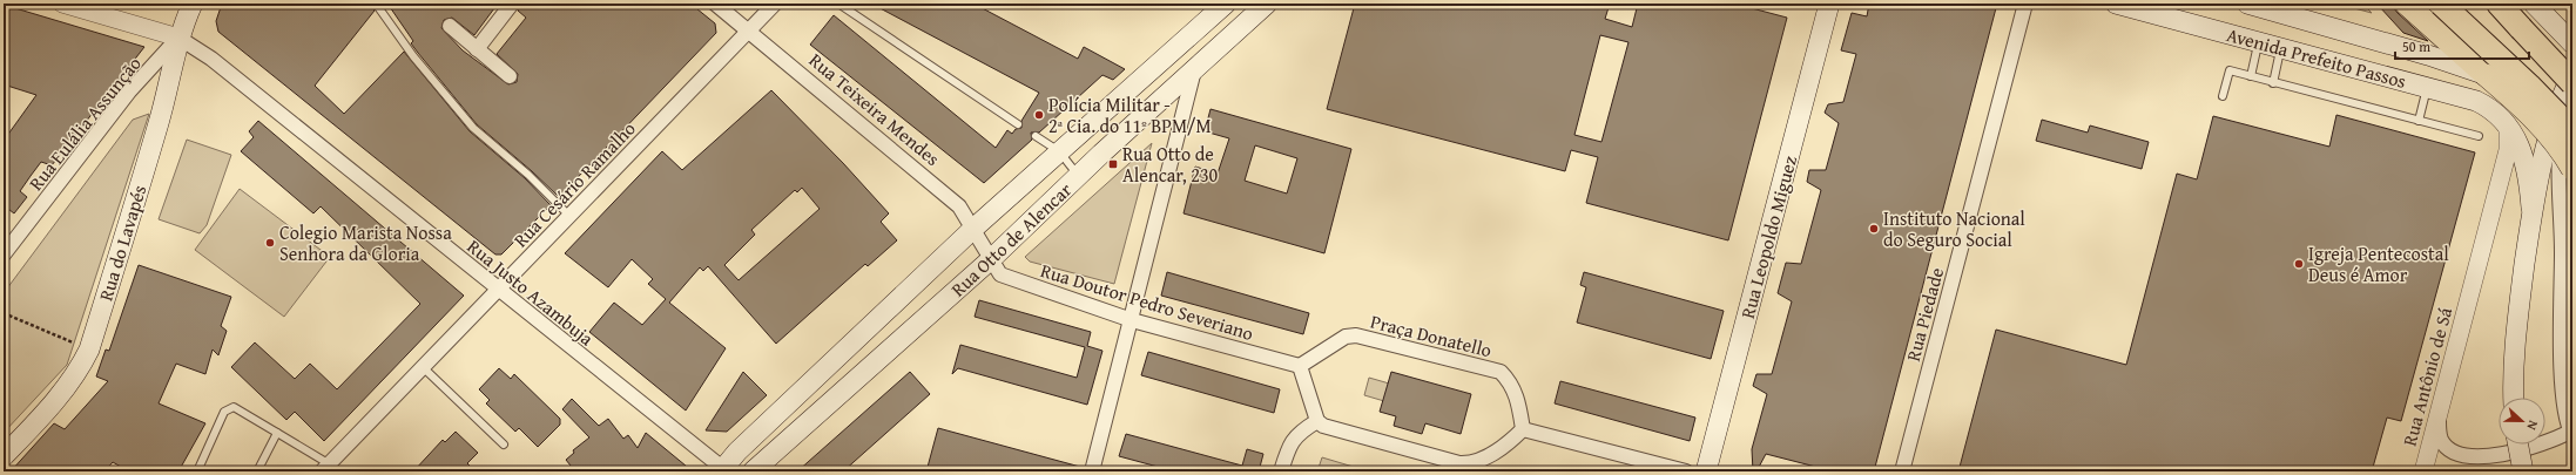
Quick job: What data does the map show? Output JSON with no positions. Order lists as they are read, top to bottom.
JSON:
{
  "streets": {
    "main road": [
      "Avenida Prefeito Passos",
      "Rua Leopoldo Miguez",
      "Rua Otto de Alencar",
      "Rua do Lavapés"
    ],
    "street": [
      "Rua Teixeira Mendes",
      "Rua Eulália Assunção",
      "Rua Cesário Ramalho",
      "Rua Justo Azambuja",
      "Rua Doutor Pedro Severiano",
      "Rua Piedade",
      "Praça Donatello",
      "Rua Antônio de Sá"
    ]
  },
  "crossings": [
    ["Avenida Prefeito Passos", "Rua Antônio de Sá"],
    ["Rua Teixeira Mendes", "Rua Cesário Ramalho"],
    ["Rua Teixeira Mendes", "Rua Otto de Alencar"],
    ["Rua Teixeira Mendes", "Rua Doutor Pedro Severiano"],
    ["Rua Eulália Assunção", "Rua do Lavapés"],
    ["Rua Eulália Assunção", "Rua Justo Azambuja"],
    ["Rua Cesário Ramalho", "Rua Justo Azambuja"],
    ["Rua Otto de Alencar", "Rua Justo Azambuja"],
    ["Rua Otto de Alencar", "Rua Doutor Pedro Severiano"],
    ["Rua do Lavapés", "Rua Justo Azambuja"],
    ["Rua Doutor Pedro Severiano", "Praça Donatello"]
  ],
  "places": {
    "other": [
      "Polícia Militar - 2ª Cia. do 11º BPM/M",
      "Instituto Nacional do Seguro Social",
      "Colegio Marista Nossa Senhora da Gloria",
      "Igreja Pentecostal Deus é Amor"
    ],
    "transit": ["Rua Otto de Alencar, 230"]
  },
  "scale_bar": "50 m",
  "north": "right"
}
